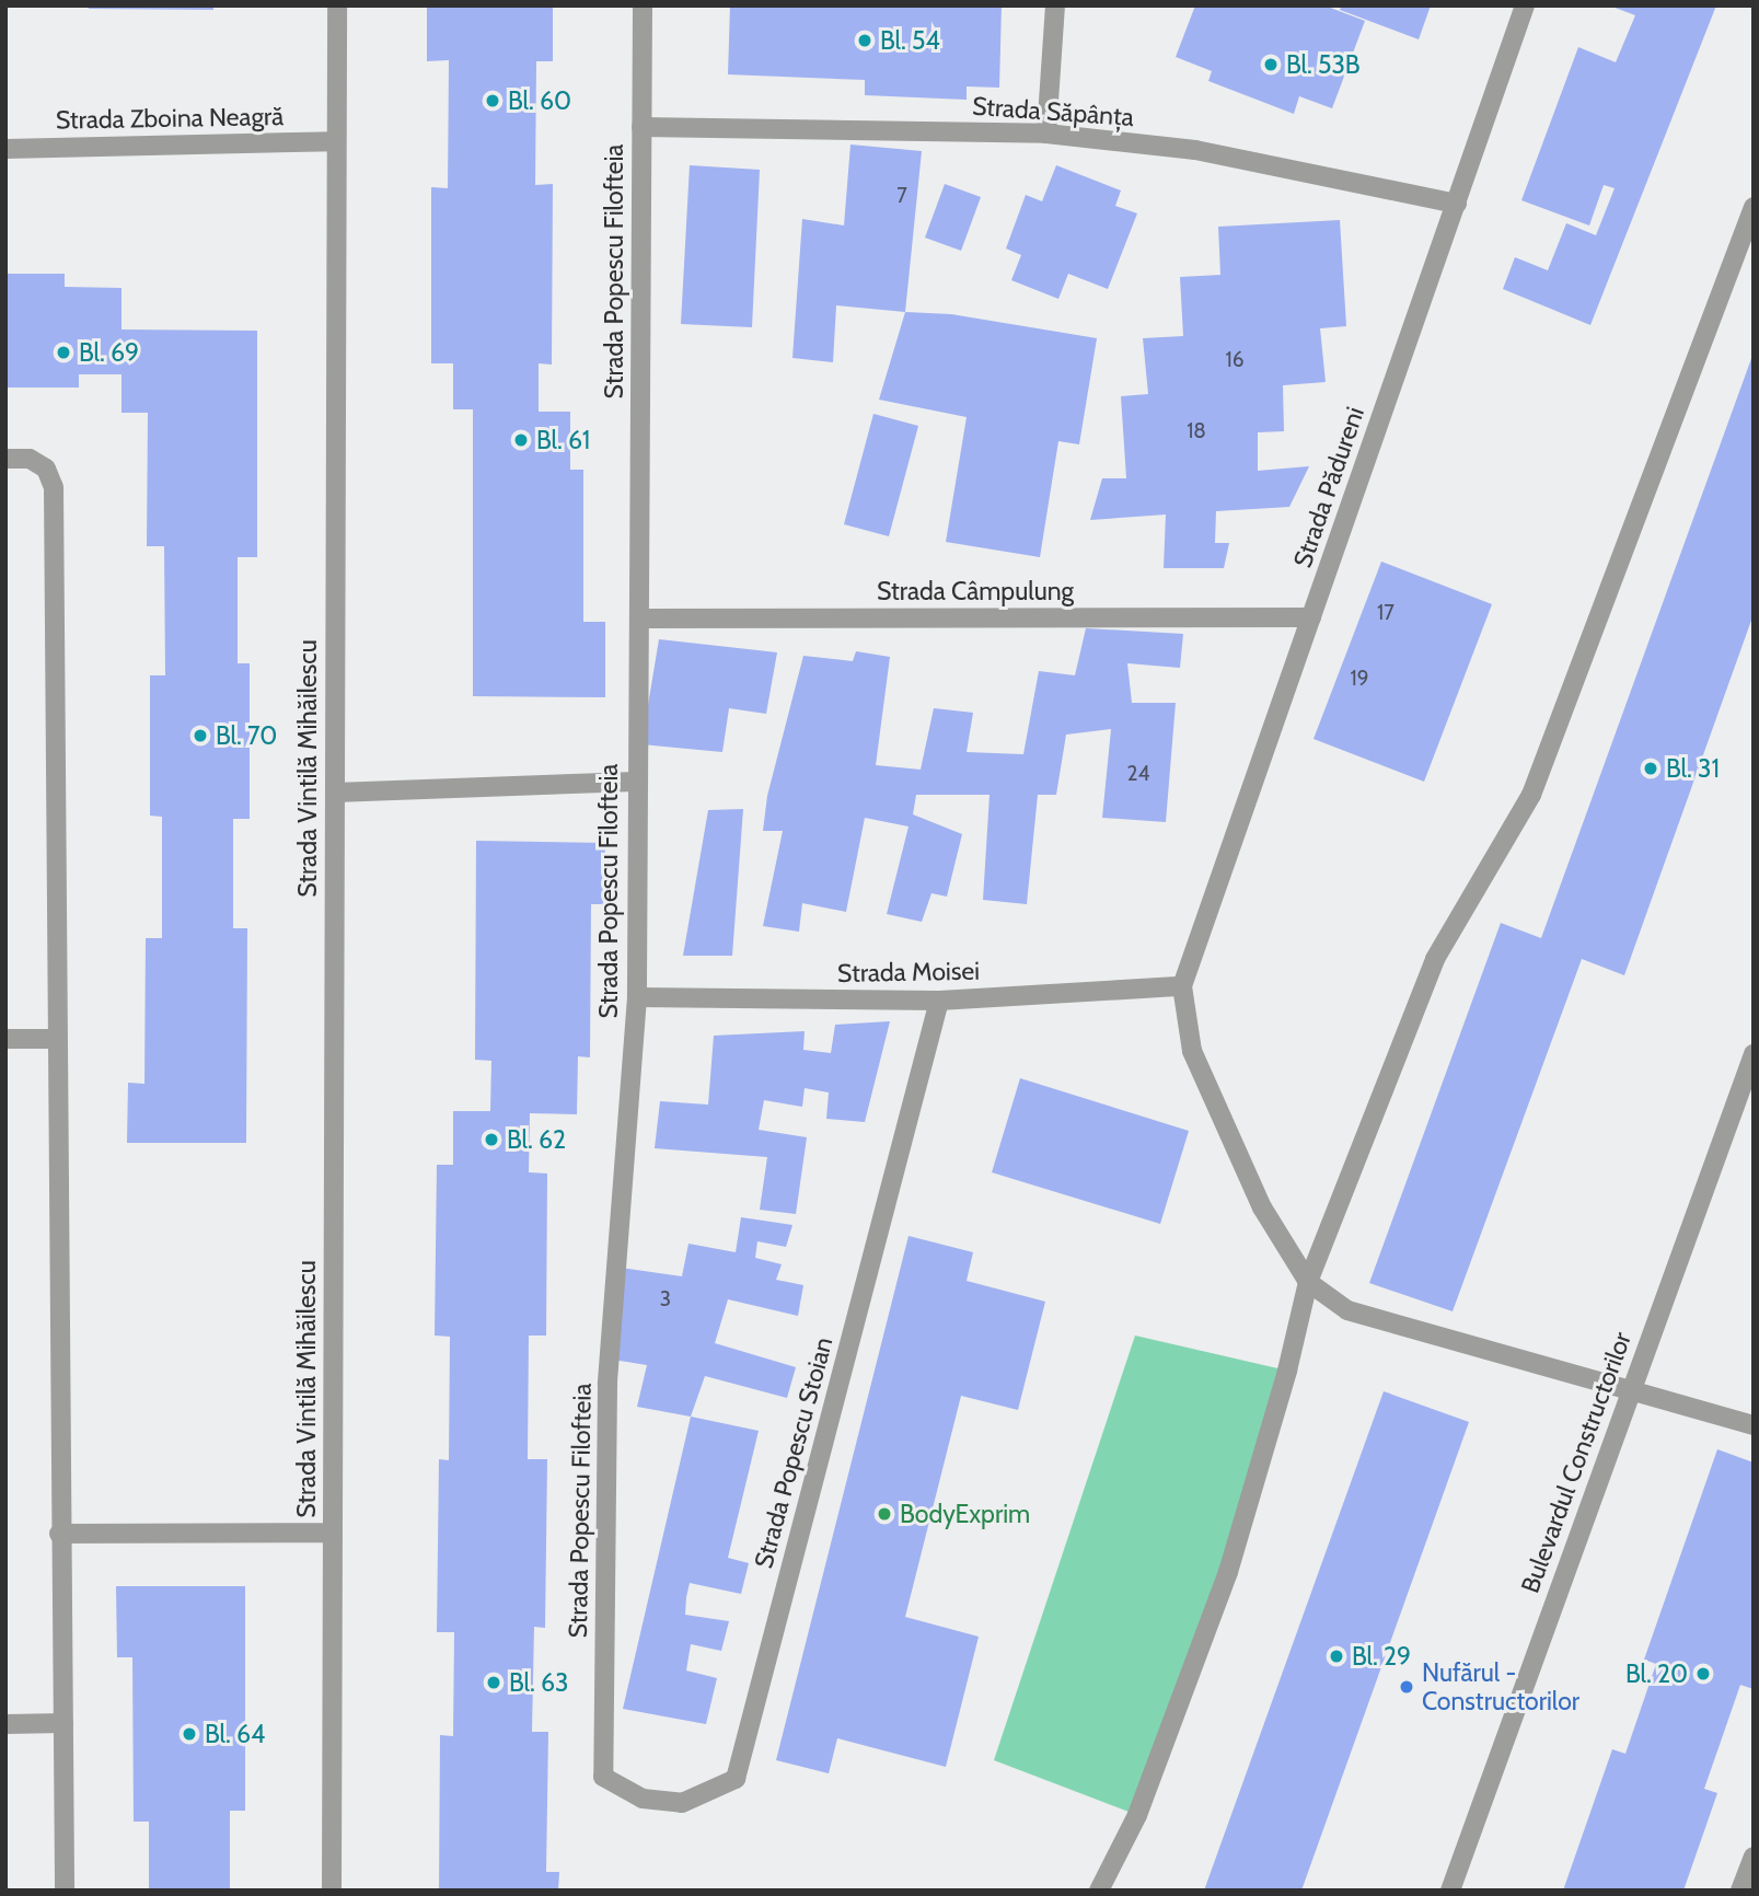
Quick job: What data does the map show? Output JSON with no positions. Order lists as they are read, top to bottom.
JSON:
{
  "streets": {
    "street": [
      "Strada Săpânța",
      "Strada Zboina Neagră",
      "Strada Popescu Filofteia",
      "Strada Pădureni",
      "Strada Câmpulung",
      "Strada Vintilă Mihăilescu",
      "Strada Moisei",
      "Strada Popescu Stoian",
      "Bulevardul Constructorilor"
    ]
  },
  "crossings": [
    ["Strada Săpânța", "Strada Popescu Filofteia"],
    ["Strada Săpânța", "Strada Pădureni"],
    ["Strada Zboina Neagră", "Strada Vintilă Mihăilescu"],
    ["Strada Popescu Filofteia", "Strada Câmpulung"],
    ["Strada Popescu Filofteia", "Strada Moisei"],
    ["Strada Popescu Filofteia", "Strada Popescu Stoian"],
    ["Strada Pădureni", "Strada Câmpulung"],
    ["Strada Pădureni", "Strada Moisei"],
    ["Strada Moisei", "Strada Popescu Stoian"]
  ],
  "places": [
    "Bl. 54",
    "Bl. 53B",
    "Bl. 60",
    "Bl. 69",
    "Bl. 61",
    "Bl. 70",
    "Bl. 31",
    "Bl. 62",
    "BodyExprim",
    "Bl. 29",
    "Bl. 20",
    "Bl. 63",
    "Nufărul - Constructorilor",
    "Bl. 64"
  ],
  "house_numbers": [
    "7",
    "16",
    "18",
    "17",
    "19",
    "24",
    "3"
  ]
}
